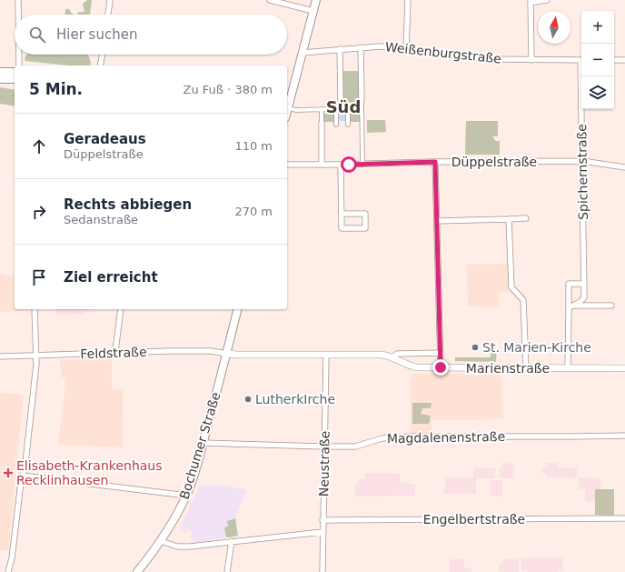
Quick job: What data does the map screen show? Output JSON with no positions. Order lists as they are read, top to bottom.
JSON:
{
  "streets": {
    "main road": ["Bochumer Straße"],
    "street": [
      "Weißenburgstraße",
      "Düppelstraße",
      "Spichernstraße",
      "Feldstraße",
      "Marienstraße",
      "Magdalenenstraße",
      "Neustraße",
      "Engelbertstraße"
    ]
  },
  "crossings": [
    ["Düppelstraße", "Spichernstraße"],
    ["Feldstraße", "Marienstraße"],
    ["Feldstraße", "Bochumer Straße"],
    ["Marienstraße", "Bochumer Straße"],
    ["Marienstraße", "Neustraße"],
    ["Magdalenenstraße", "Bochumer Straße"],
    ["Magdalenenstraße", "Neustraße"],
    ["Neustraße", "Engelbertstraße"]
  ],
  "districts": ["Süd"],
  "places": {
    "other": ["St. Marien-Kirche", "LutherkIrche"],
    "health": ["Elisabeth-Krankenhaus Recklinhausen"]
  },
  "north": "top",
  "page": {
    "map_buttons": ["+", "−"],
    "search": "Hier suchen",
    "heading": ["5 Min.", "Zu Fuß · 380 m"],
    "list": [
      ["Geradeaus", "Düppelstraße", "110 m"],
      ["Rechts abbiegen", "Sedanstraße", "270 m"],
      "Ziel erreicht"
    ]
  }
}
